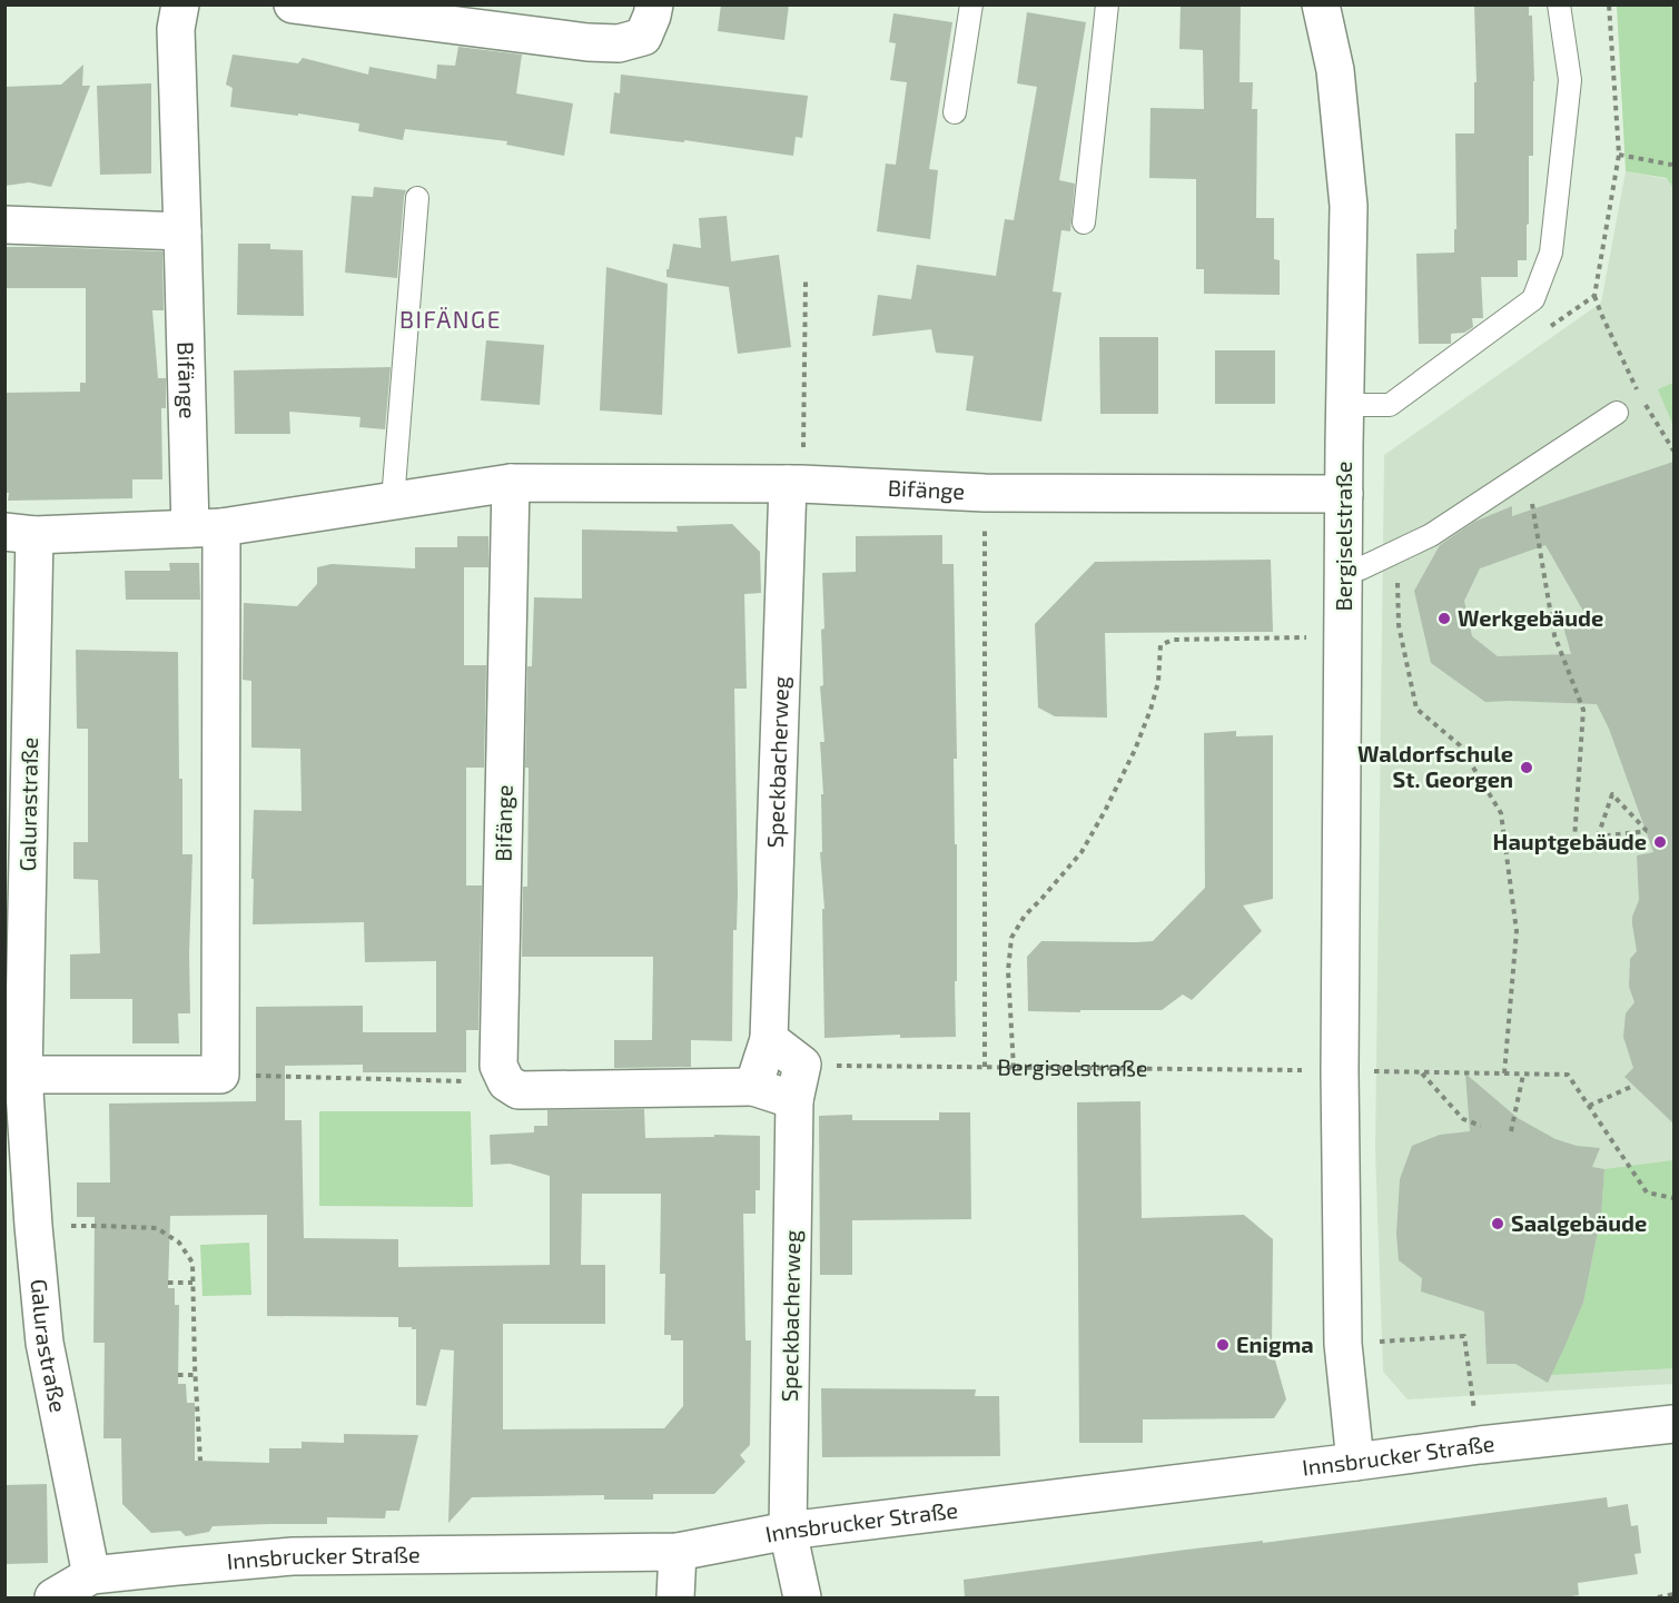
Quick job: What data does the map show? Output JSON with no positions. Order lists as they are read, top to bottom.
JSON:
{
  "streets": {
    "street": [
      "Bifänge",
      "Bergiselstraße",
      "Speckbacherweg",
      "Galurastraße",
      "Innsbrucker Straße"
    ]
  },
  "crossings": [
    ["Bifänge", "Bergiselstraße"],
    ["Bifänge", "Speckbacherweg"],
    ["Bifänge", "Galurastraße"],
    ["Bergiselstraße", "Speckbacherweg"],
    ["Bergiselstraße", "Innsbrucker Straße"],
    ["Speckbacherweg", "Innsbrucker Straße"],
    ["Galurastraße", "Innsbrucker Straße"]
  ],
  "districts": ["BIFÄNGE"],
  "places": [
    "Werkgebäude",
    "Waldorfschule St. Georgen",
    "Hauptgebäude",
    "Saalgebäude",
    "Enigma"
  ]
}
